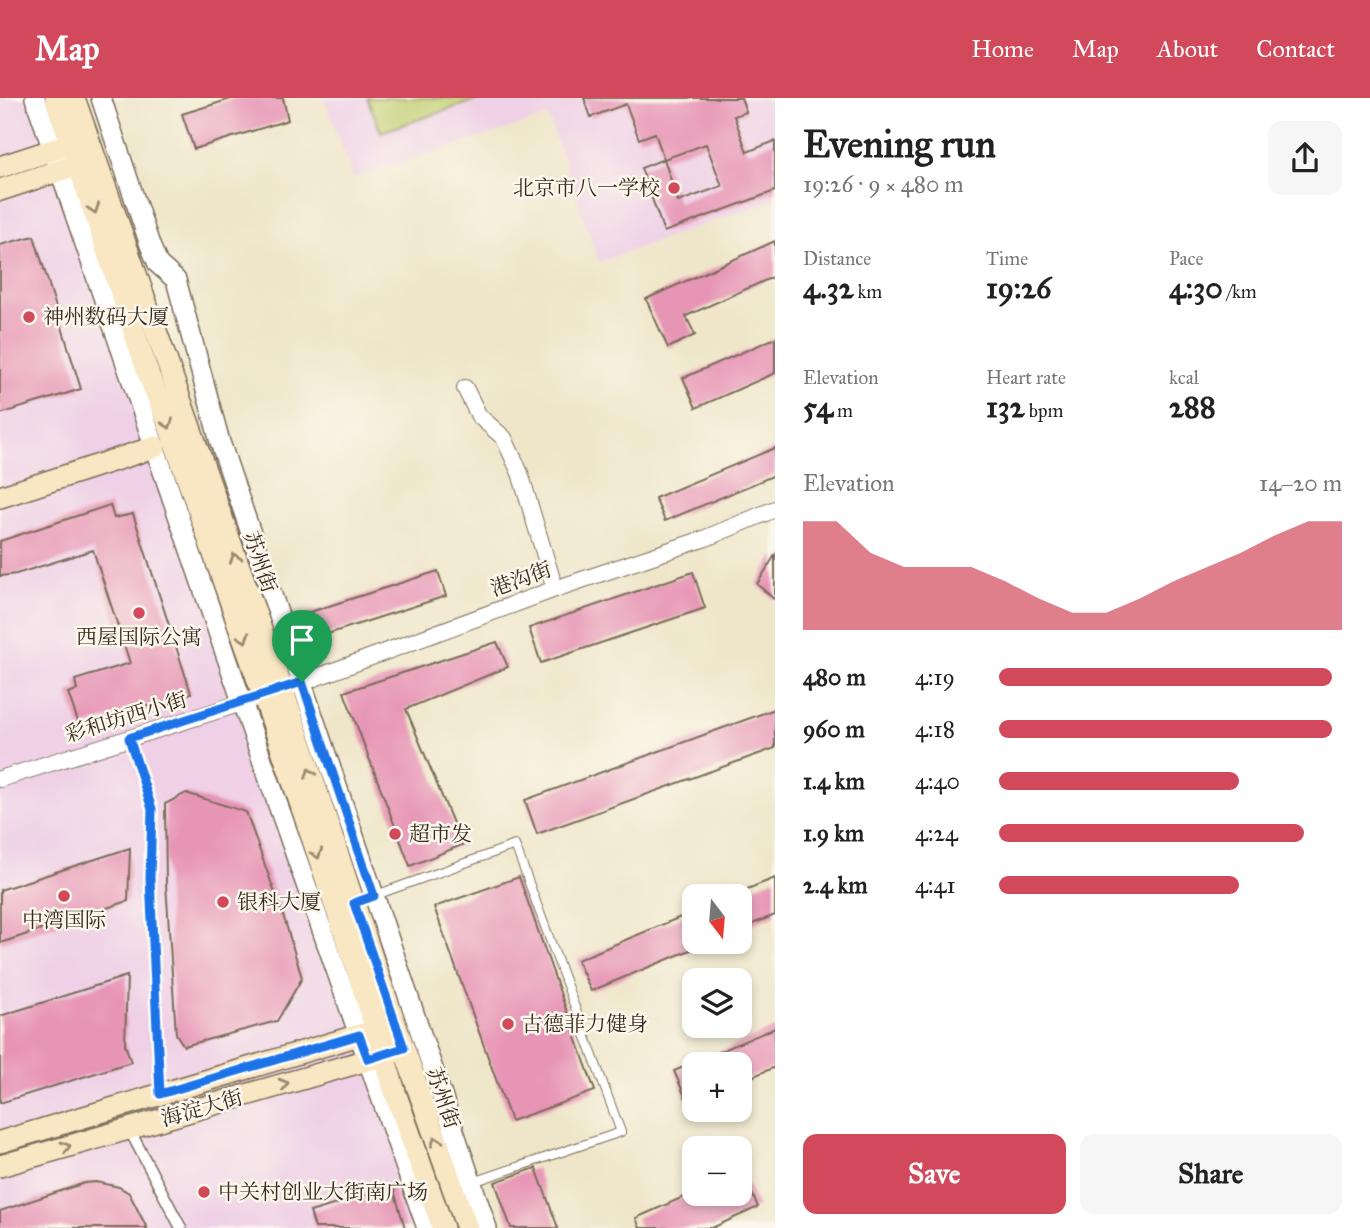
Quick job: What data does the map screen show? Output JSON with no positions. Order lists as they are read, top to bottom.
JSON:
{
  "streets": {
    "main road": ["苏州街", "海淀大街"],
    "street": ["港沟街", "彩和坊西小街"]
  },
  "crossings": [
    ["苏州街", "港沟街"],
    ["苏州街", "彩和坊西小街"],
    ["苏州街", "海淀大街"],
    ["港沟街", "彩和坊西小街"]
  ],
  "places": [
    "北京市八一学校",
    "神州数码大厦",
    "西屋国际公寓",
    "超市发",
    "中湾国际",
    "银科大厦",
    "古德菲力健身",
    "中关村创业大街南广场"
  ],
  "north": "bottom",
  "page": {
    "header": "Map",
    "nav": [
      "Home",
      "Map",
      "About",
      "Contact"
    ],
    "heading": ["Evening run", "19:26 · 9 × 480 m"],
    "stats": [
      ["Distance", "4.32 km"],
      ["Time", "19:26"],
      ["Pace", "4:30 /km"],
      ["Elevation", "54 m"],
      ["Heart rate", "132 bpm"],
      ["kcal", "288"]
    ],
    "chart": ["Elevation", "14–20 m"],
    "list": [
      {
        "name": "480 m",
        "note": "4:19"
      },
      {
        "name": "960 m",
        "note": "4:18"
      },
      {
        "name": "1.4 km",
        "note": "4:40"
      },
      {
        "name": "1.9 km",
        "note": "4:24"
      },
      {
        "name": "2.4 km",
        "note": "4:41"
      }
    ],
    "map_buttons": ["+", "−"],
    "buttons": ["Save", "Share"]
  }
}
